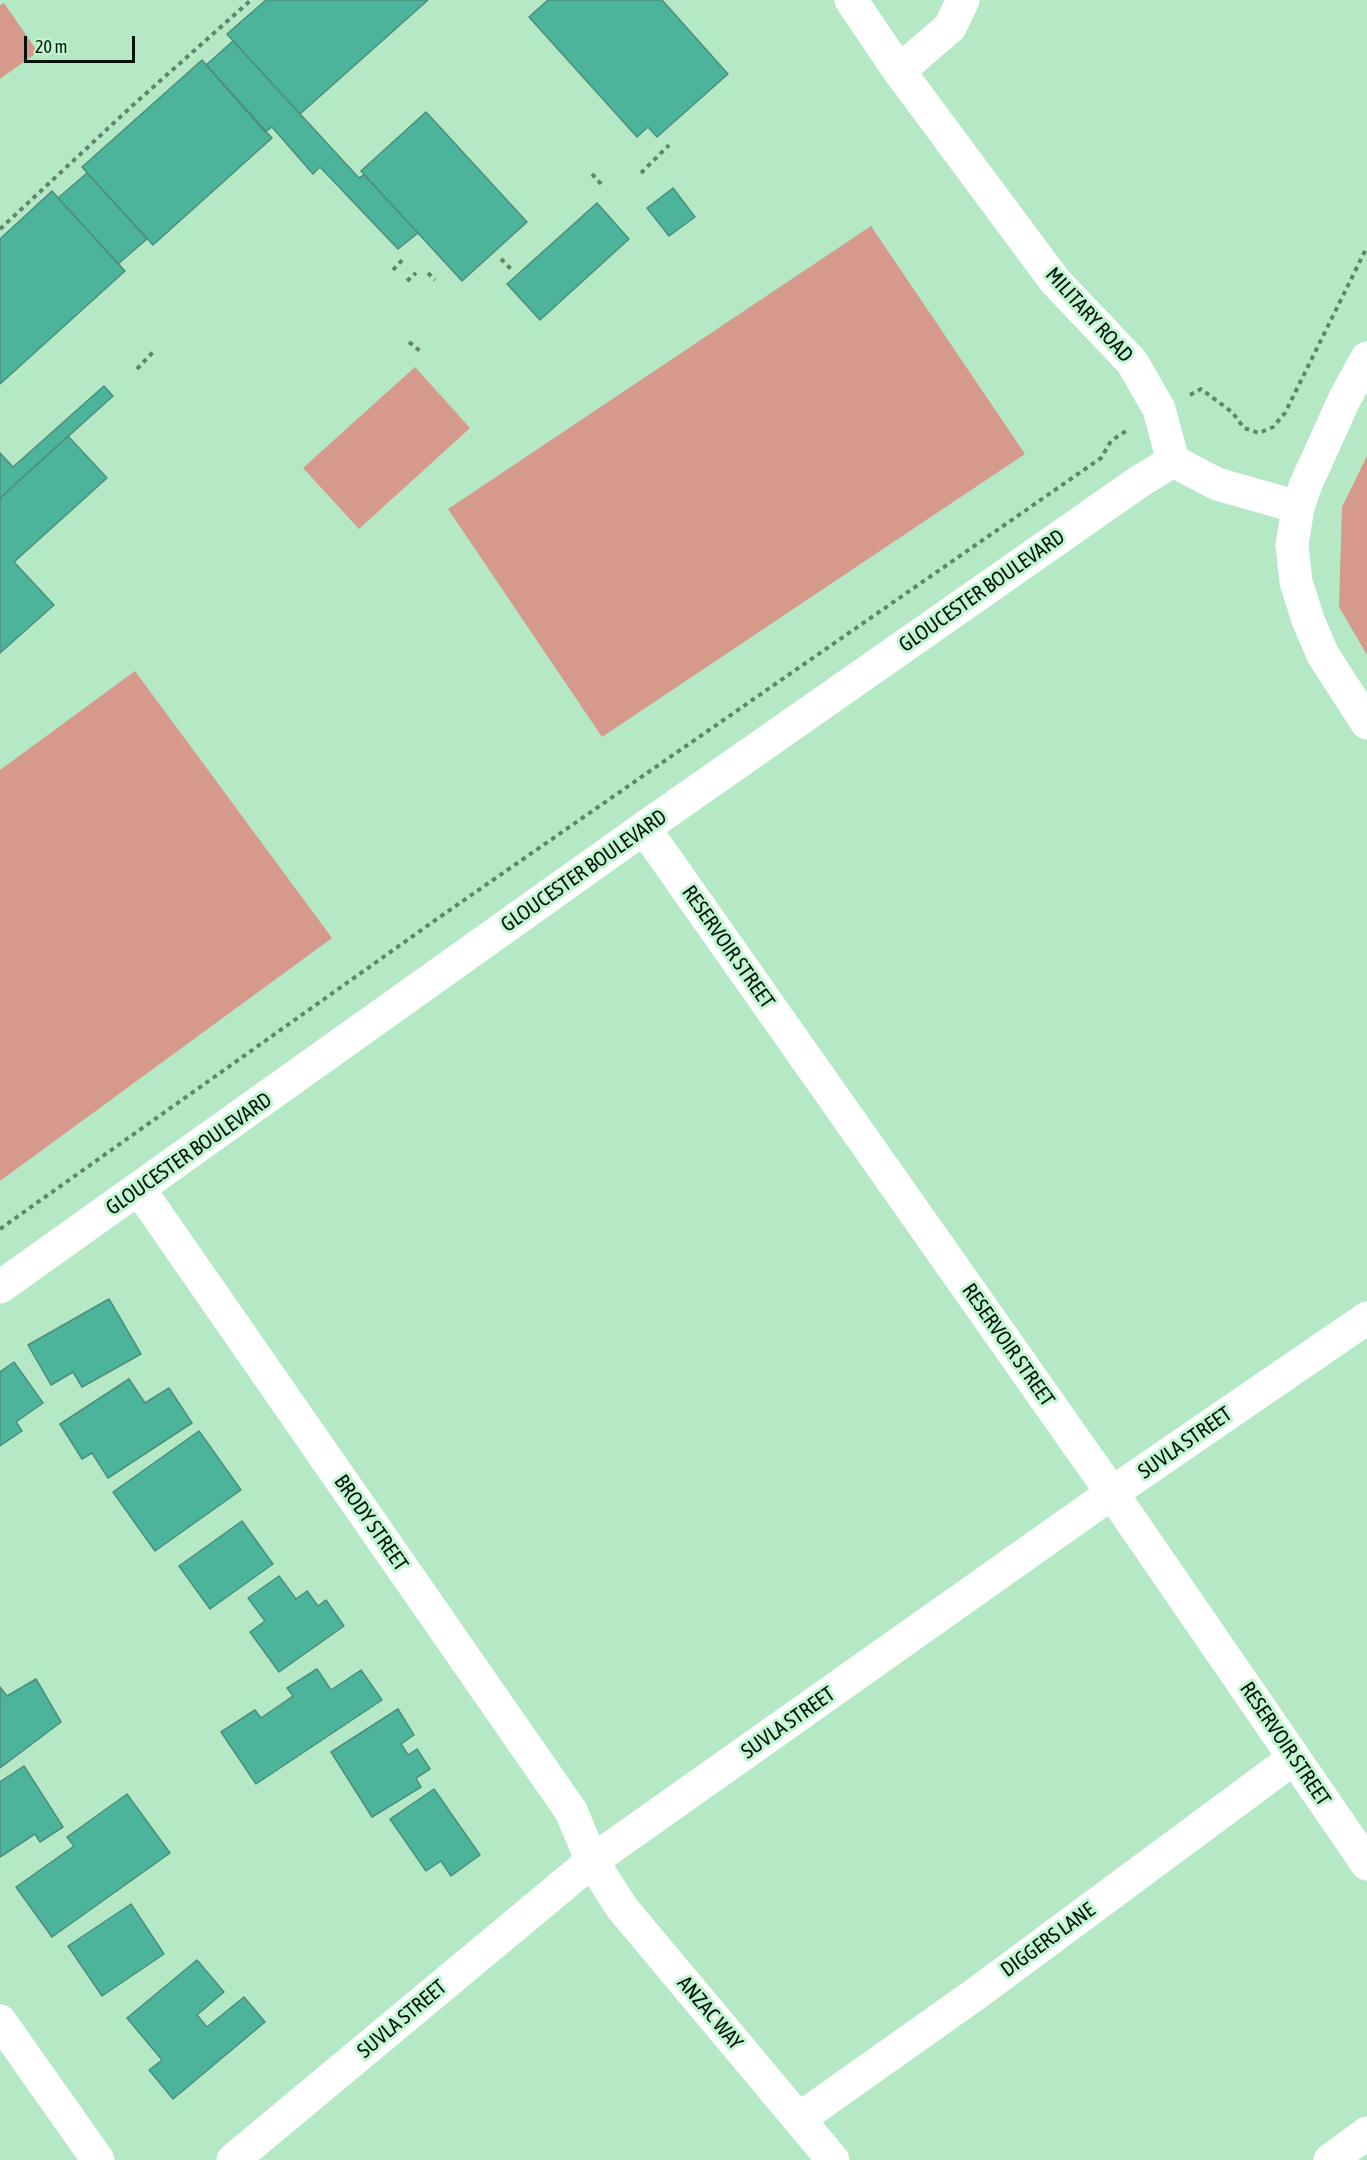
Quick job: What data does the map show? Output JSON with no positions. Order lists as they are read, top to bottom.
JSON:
{
  "streets": {
    "street": [
      "MILITARY ROAD",
      "GLOUCESTER BOULEVARD",
      "RESERVOIR STREET",
      "SUVLA STREET",
      "BRODY STREET",
      "DIGGERS LANE",
      "ANZAC WAY"
    ]
  },
  "crossings": [
    ["MILITARY ROAD", "GLOUCESTER BOULEVARD"],
    ["GLOUCESTER BOULEVARD", "RESERVOIR STREET"],
    ["GLOUCESTER BOULEVARD", "BRODY STREET"],
    ["RESERVOIR STREET", "SUVLA STREET"],
    ["RESERVOIR STREET", "DIGGERS LANE"],
    ["SUVLA STREET", "BRODY STREET"],
    ["SUVLA STREET", "ANZAC WAY"],
    ["BRODY STREET", "ANZAC WAY"],
    ["DIGGERS LANE", "ANZAC WAY"]
  ],
  "scale_bar": "20 m"
}
